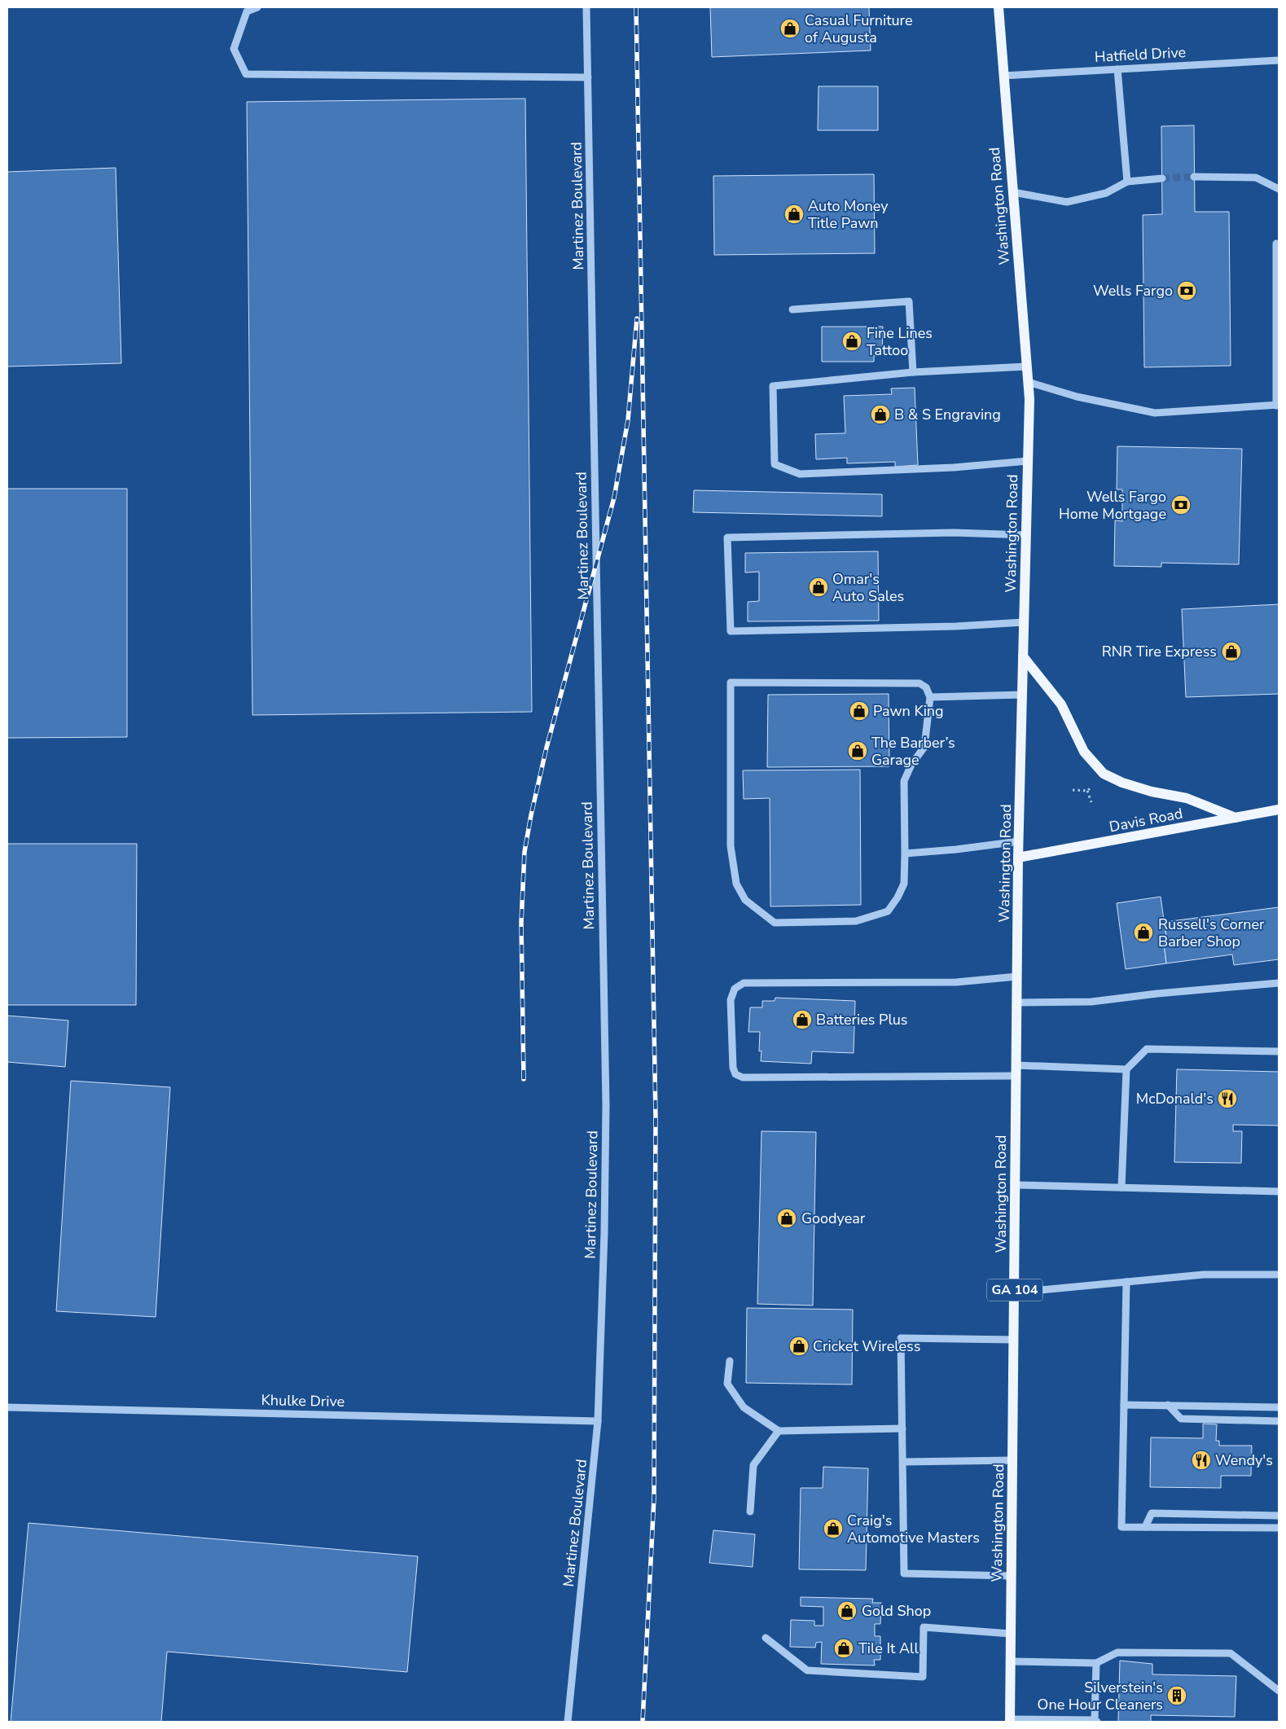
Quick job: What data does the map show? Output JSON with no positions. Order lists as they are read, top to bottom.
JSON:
{
  "streets": {
    "main road": ["Washington Road", "Davis Road", "GA 104"],
    "street": ["Hatfield Drive", "Martinez Boulevard", "Khulke Drive"]
  },
  "crossings": [
    ["Hatfield Drive", "Washington Road"],
    ["Martinez Boulevard", "Khulke Drive"],
    ["Washington Road", "Davis Road"]
  ],
  "places": {
    "shop": [
      "Casual Furniture of Augusta",
      "Auto Money Title Pawn",
      "Fine Lines Tattoo",
      "B & S Engraving",
      "Omar's Auto Sales",
      "RNR Tire Express",
      "Pawn King",
      "The Barber’s Garage",
      "Russell's Corner Barber Shop",
      "Batteries Plus",
      "Goodyear",
      "Cricket Wireless",
      "Craig's Automotive Masters",
      "Gold Shop",
      "Tile It All"
    ],
    "bank": ["Wells Fargo", "Wells Fargo Home Mortgage"],
    "restaurant": ["McDonald's", "Wendy's"],
    "building": ["Silverstein's One Hour Cleaners"]
  }
}
